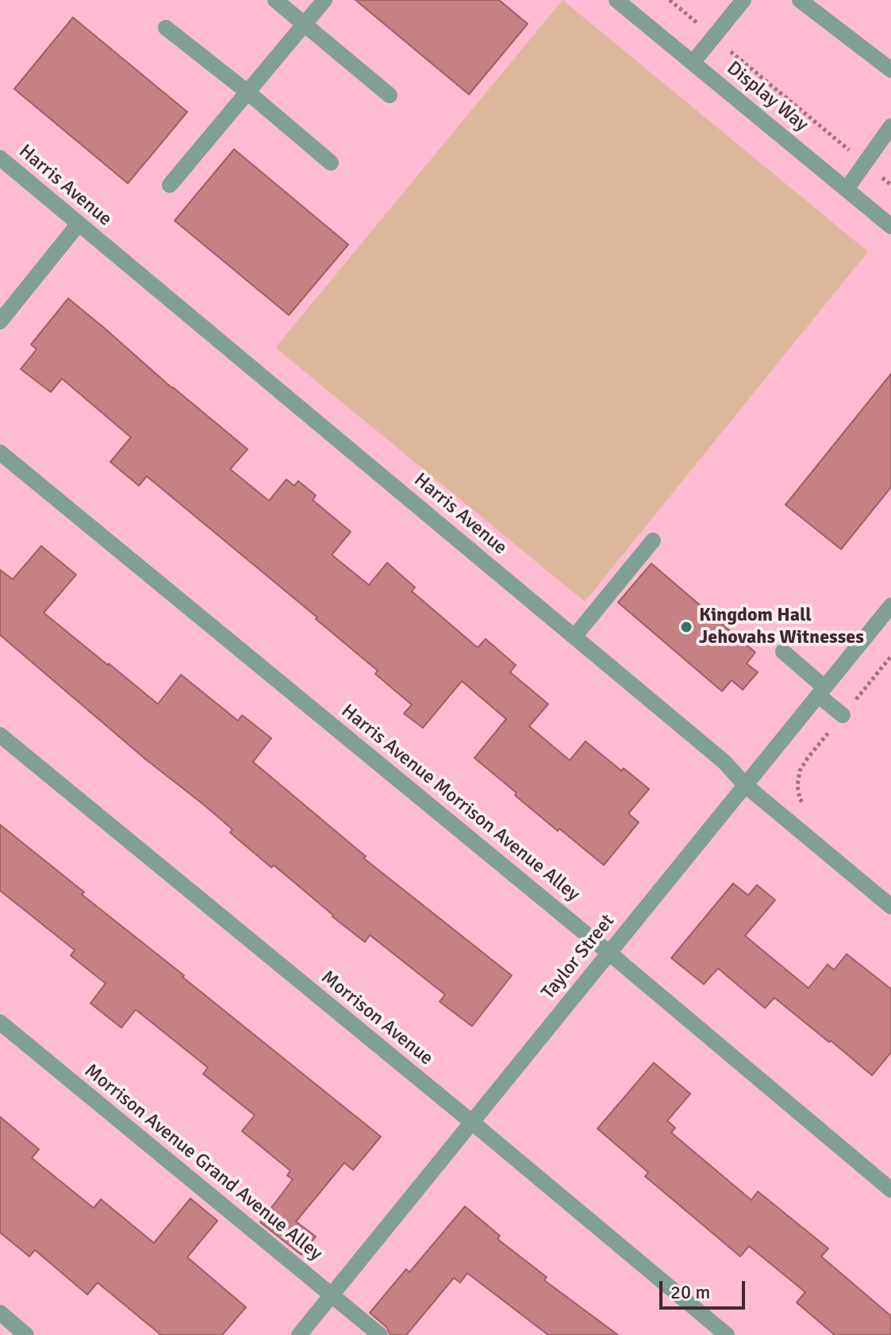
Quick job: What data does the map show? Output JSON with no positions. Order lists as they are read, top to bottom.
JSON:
{
  "streets": {
    "street": [
      "Display Way",
      "Harris Avenue",
      "Harris Avenue Morrison Avenue Alley",
      "Taylor Street",
      "Morrison Avenue",
      "Morrison Avenue Grand Avenue Alley"
    ]
  },
  "crossings": [
    ["Harris Avenue", "Taylor Street"],
    ["Harris Avenue Morrison Avenue Alley", "Taylor Street"],
    ["Taylor Street", "Morrison Avenue"],
    ["Taylor Street", "Morrison Avenue Grand Avenue Alley"]
  ],
  "places": ["Kingdom Hall Jehovahs Witnesses"],
  "scale_bar": "20 m"
}
